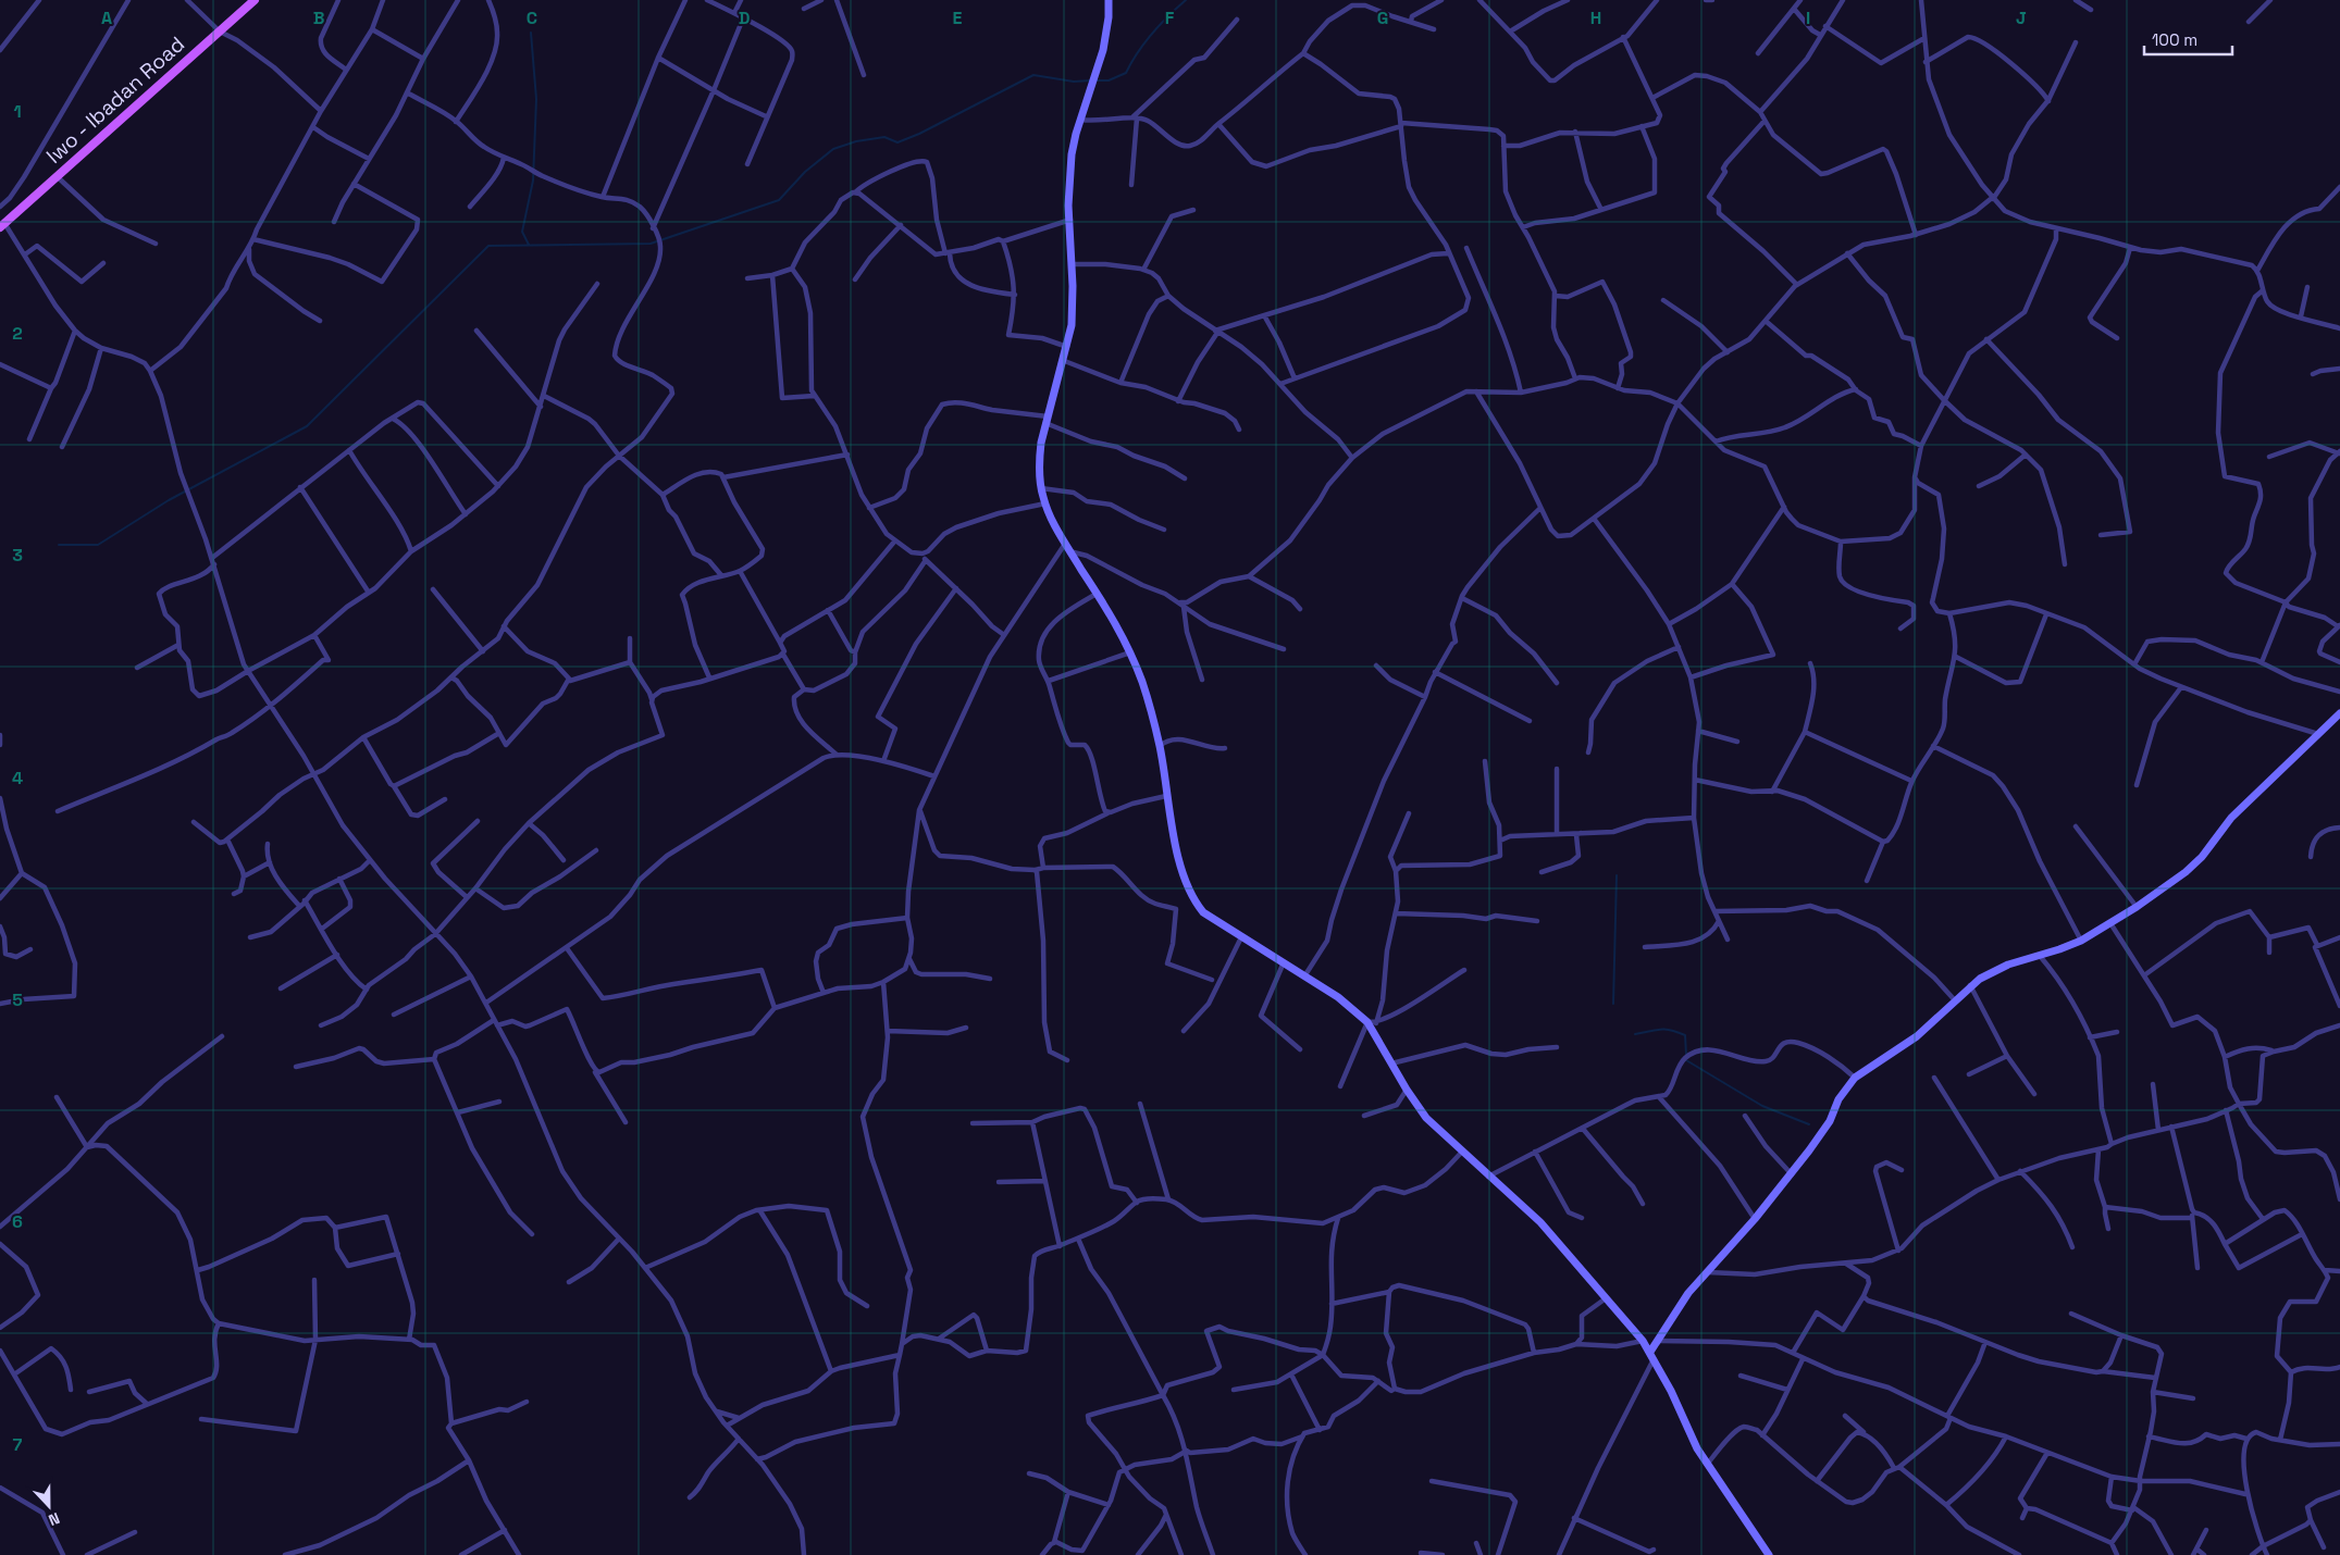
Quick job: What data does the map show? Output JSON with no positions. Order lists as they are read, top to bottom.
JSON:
{
  "streets": {
    "main road": ["Iwo - Ibadan Road"]
  },
  "scale_bar": "100 m",
  "north": "bottom",
  "grid": {
    "columns": [
      "A",
      "B",
      "C",
      "D",
      "E",
      "F",
      "G",
      "H",
      "I",
      "J"
    ],
    "rows": [
      "1",
      "2",
      "3",
      "4",
      "5",
      "6",
      "7"
    ]
  }
}
